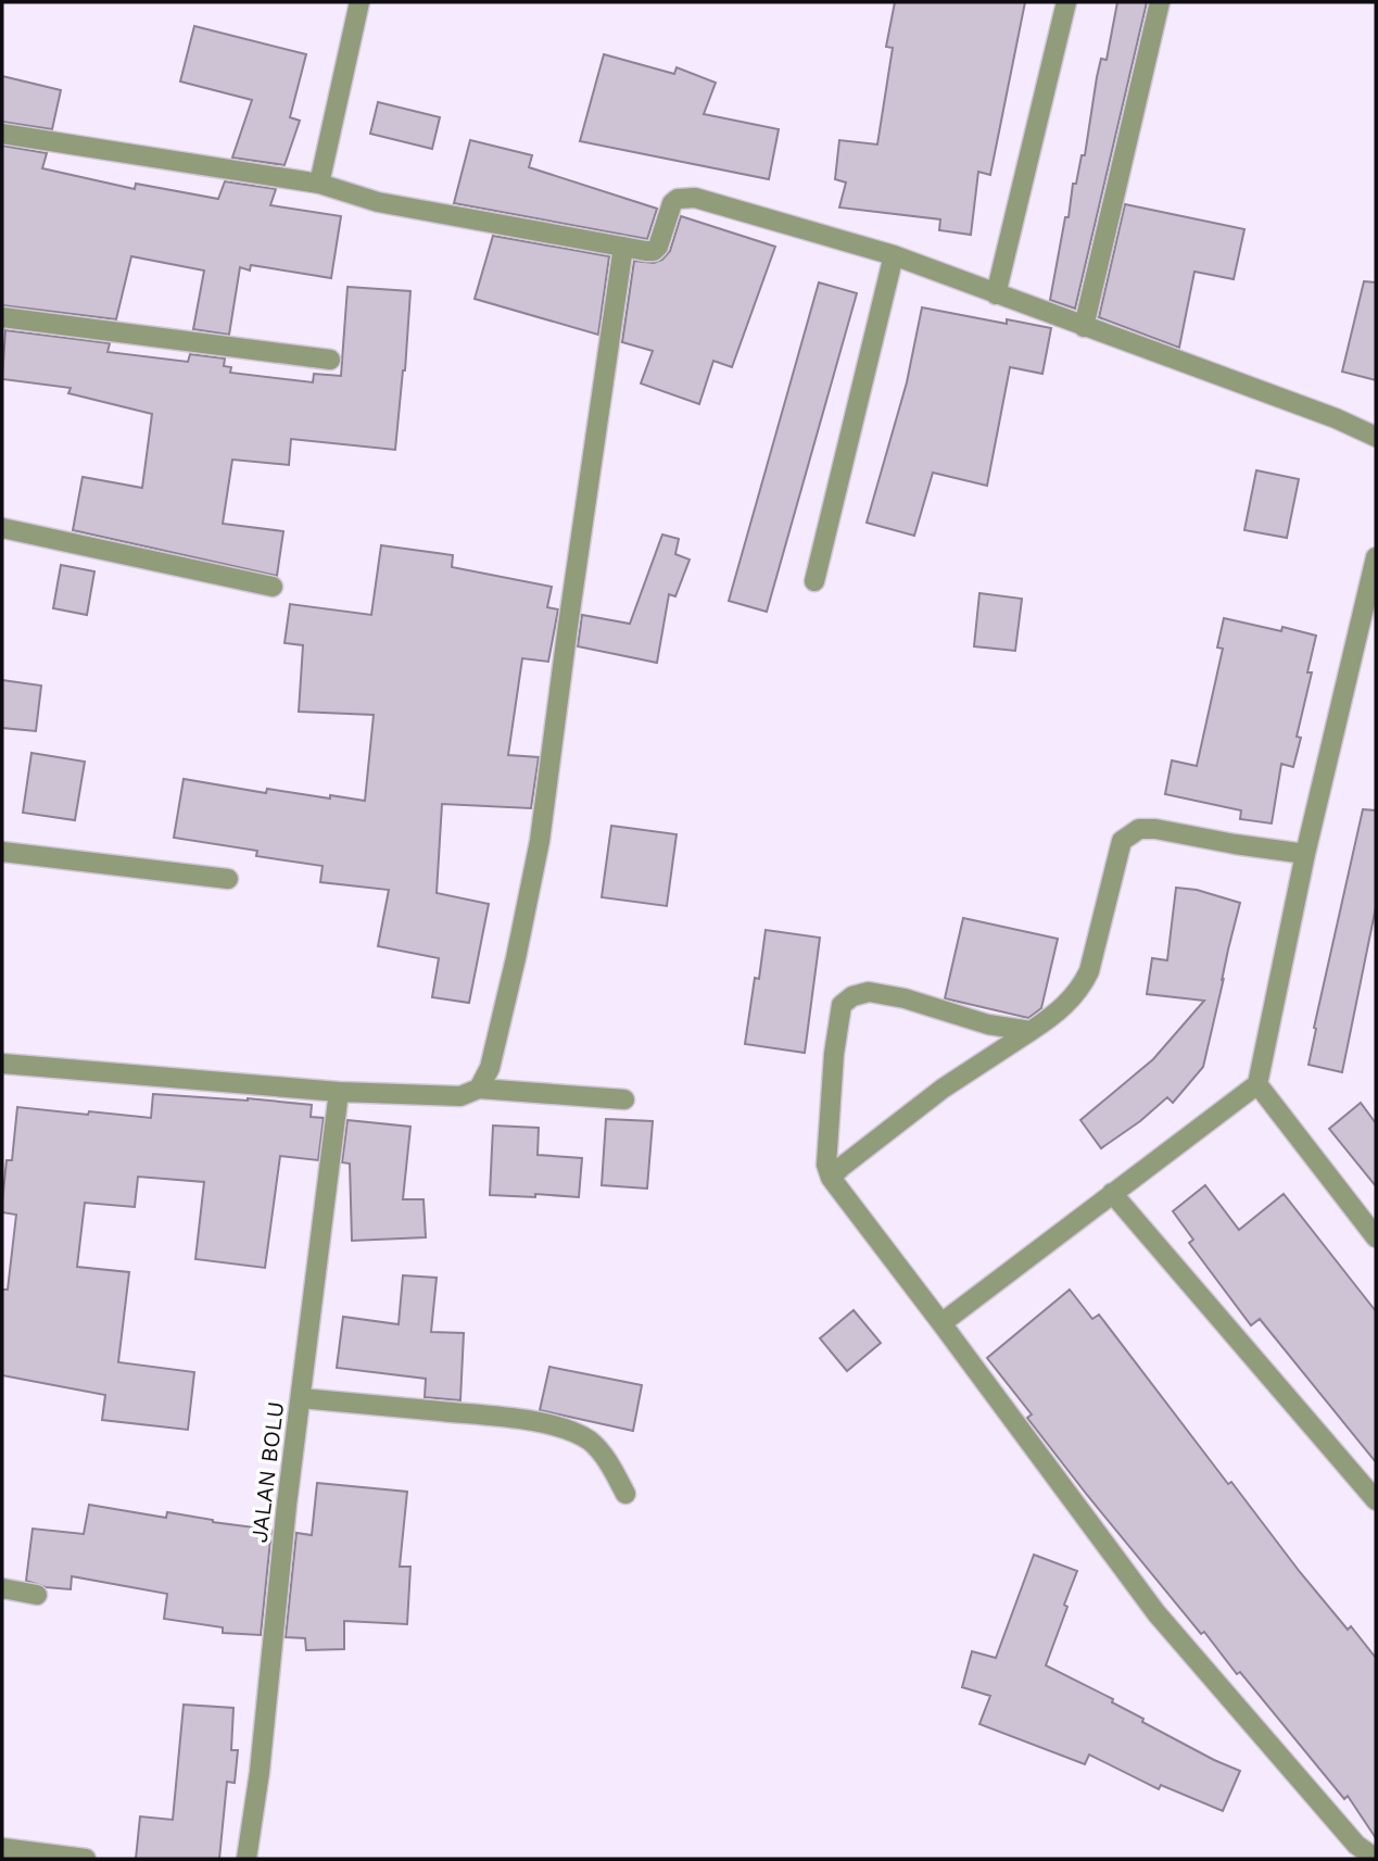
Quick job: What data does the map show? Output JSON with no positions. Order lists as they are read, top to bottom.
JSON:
{
  "streets": {
    "street": ["JALAN BOLU"]
  }
}
